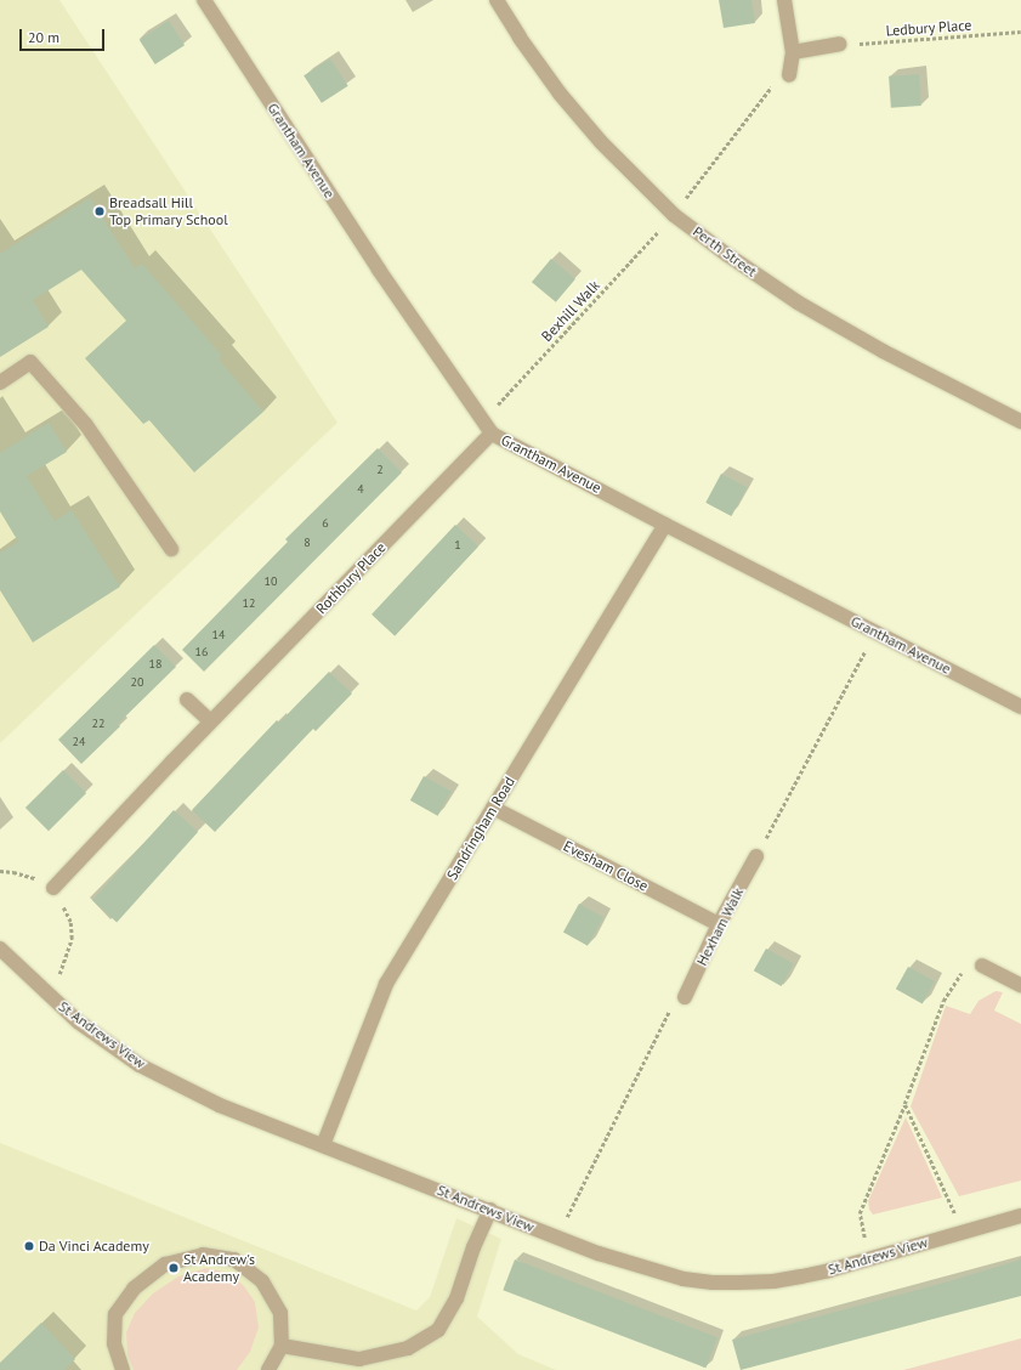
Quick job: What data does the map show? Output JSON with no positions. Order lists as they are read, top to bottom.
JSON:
{
  "streets": {
    "street": [
      "Grantham Avenue",
      "Perth Street",
      "Rothbury Place",
      "Sandringham Road",
      "Evesham Close",
      "Hexham Walk",
      "St Andrews View"
    ],
    "path": ["Ledbury Place", "Bexhill Walk"]
  },
  "crossings": [
    ["Grantham Avenue", "Bexhill Walk"],
    ["Grantham Avenue", "Rothbury Place"],
    ["Grantham Avenue", "Sandringham Road"],
    ["Perth Street", "Bexhill Walk"],
    ["Bexhill Walk", "Rothbury Place"],
    ["Sandringham Road", "Evesham Close"],
    ["Sandringham Road", "St Andrews View"],
    ["Evesham Close", "Hexham Walk"]
  ],
  "places": ["Breadsall Hill Top Primary School", "Da Vinci Academy", "St Andrew's Academy"],
  "house_numbers": [
    "2",
    "4",
    "6",
    "8",
    "1",
    "10",
    "12",
    "14",
    "16",
    "18",
    "20",
    "22",
    "24"
  ],
  "scale_bar": "20 m"
}
